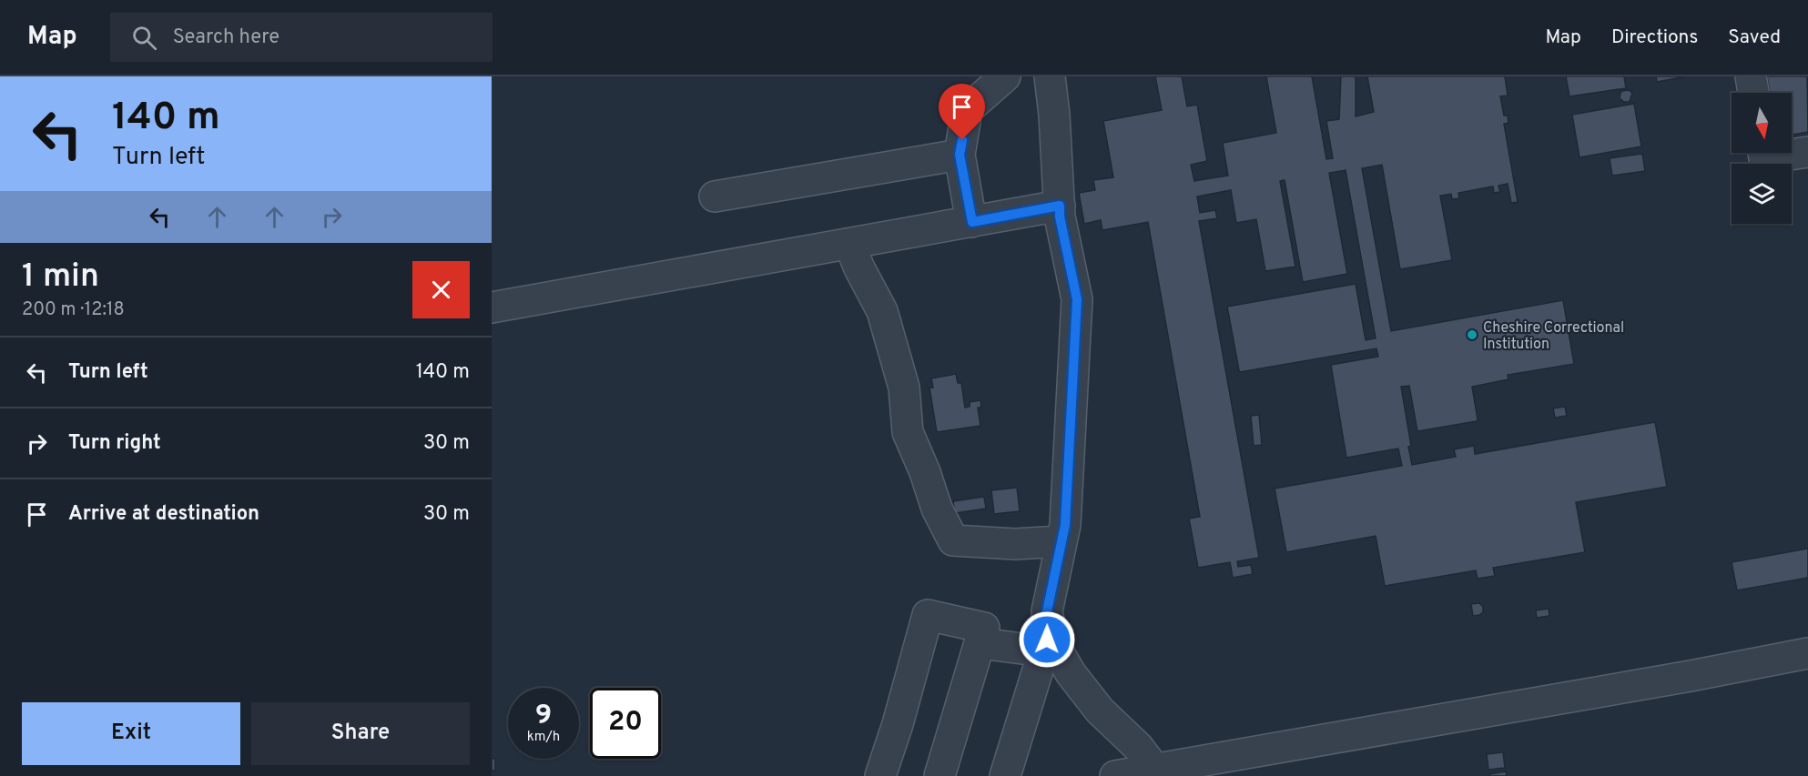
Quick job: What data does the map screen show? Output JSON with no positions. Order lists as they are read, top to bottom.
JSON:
{
  "places": ["Cheshire Correctional Institution"],
  "north": "bottom",
  "page": {
    "header": "Map",
    "search": "Search here",
    "nav": ["Map", "Directions", "Saved"],
    "turn": ["140 m", "Turn left"],
    "heading": ["1 min", "200 m · 12:18"],
    "list": [
      {
        "name": "Turn left",
        "value": "140 m"
      },
      {
        "name": "Turn right",
        "value": "30 m"
      },
      {
        "name": "Arrive at destination",
        "value": "30 m"
      }
    ],
    "speed": "9 km/h",
    "limit": "20",
    "buttons": ["Exit", "Share"]
  }
}
